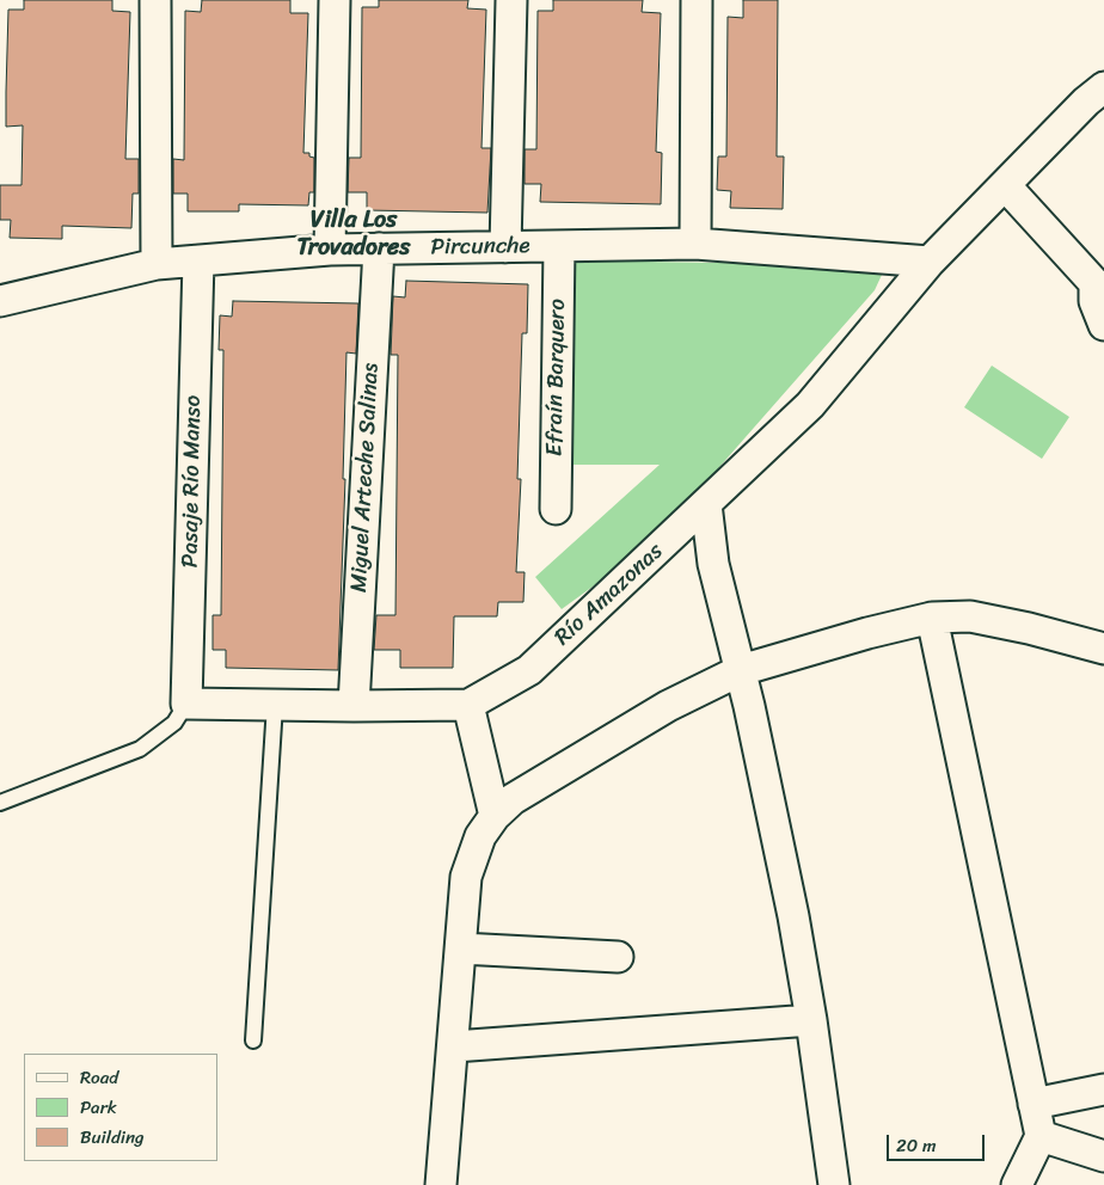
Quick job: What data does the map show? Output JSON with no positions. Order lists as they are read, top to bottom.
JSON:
{
  "streets": {
    "street": [
      "Pircunche",
      "Efraín Barquero",
      "Miguel Arteche Salinas",
      "Pasaje Río Manso",
      "Río Amazonas"
    ]
  },
  "crossings": [
    ["Pircunche", "Efraín Barquero"],
    ["Pircunche", "Miguel Arteche Salinas"],
    ["Pircunche", "Pasaje Río Manso"],
    ["Pircunche", "Río Amazonas"],
    ["Miguel Arteche Salinas", "Río Amazonas"],
    ["Pasaje Río Manso", "Río Amazonas"]
  ],
  "districts": ["Villa Los Trovadores"],
  "legend": ["Road", "Park", "Building"],
  "scale_bar": "20 m"
}
